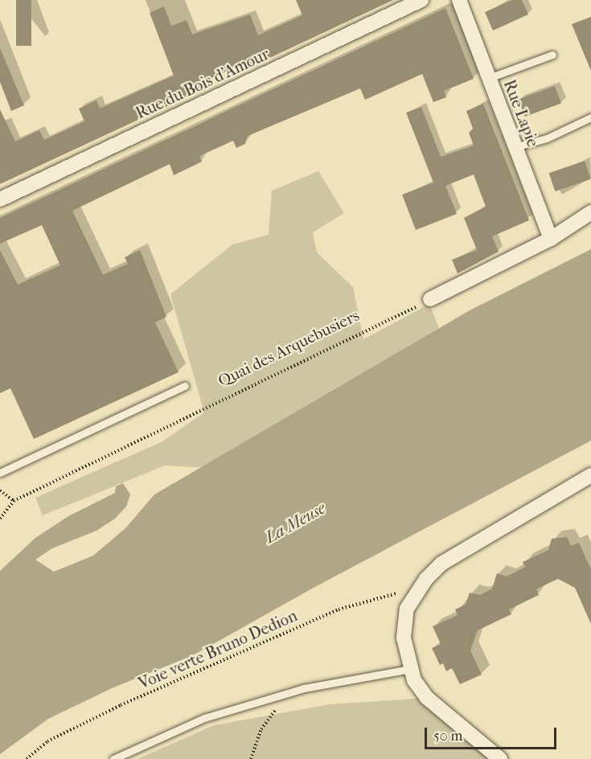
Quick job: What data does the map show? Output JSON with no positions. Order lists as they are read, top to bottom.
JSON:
{
  "streets": {
    "street": ["Rue du Bois d'Amour", "Rue Lapie"],
    "path": ["Quai des Arquebusiers", "Voie verte Bruno Dedion"]
  },
  "water": ["La Meuse"],
  "scale_bar": "50 m"
}
